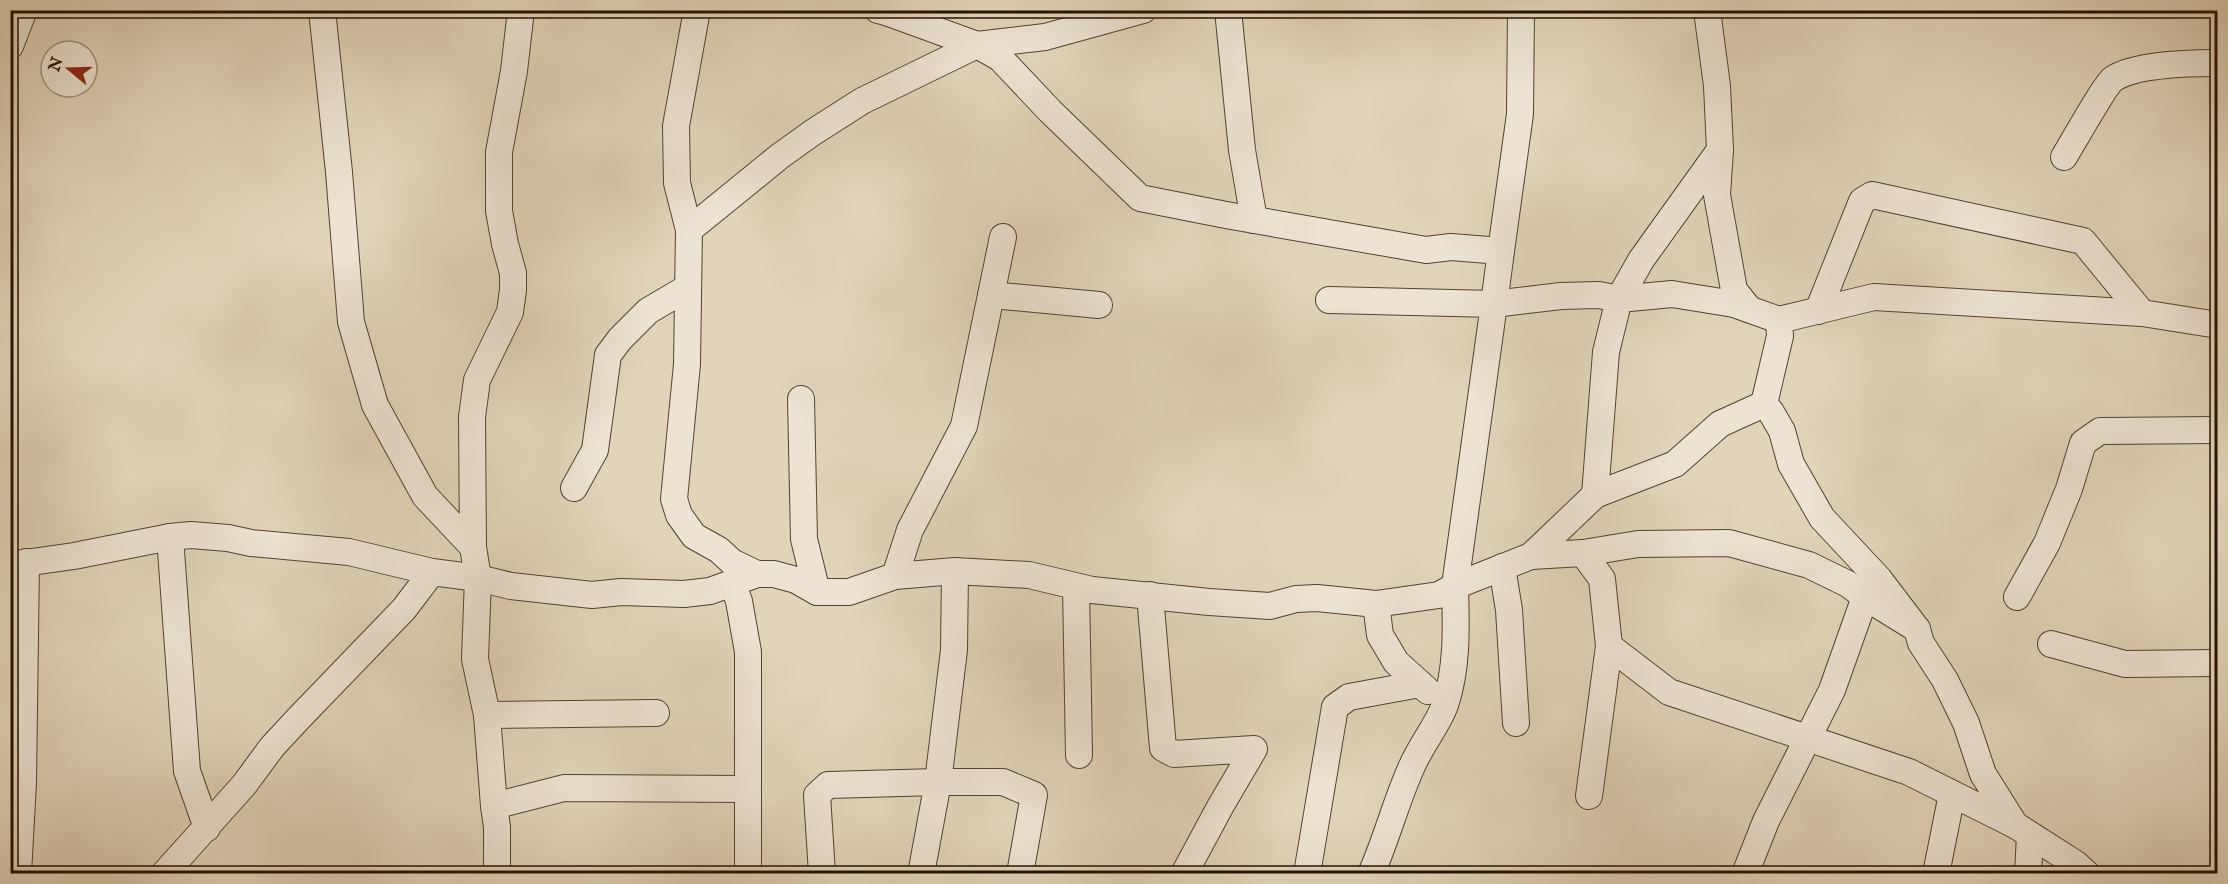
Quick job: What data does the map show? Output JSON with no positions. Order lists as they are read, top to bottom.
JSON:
{
  "north": "left"
}
